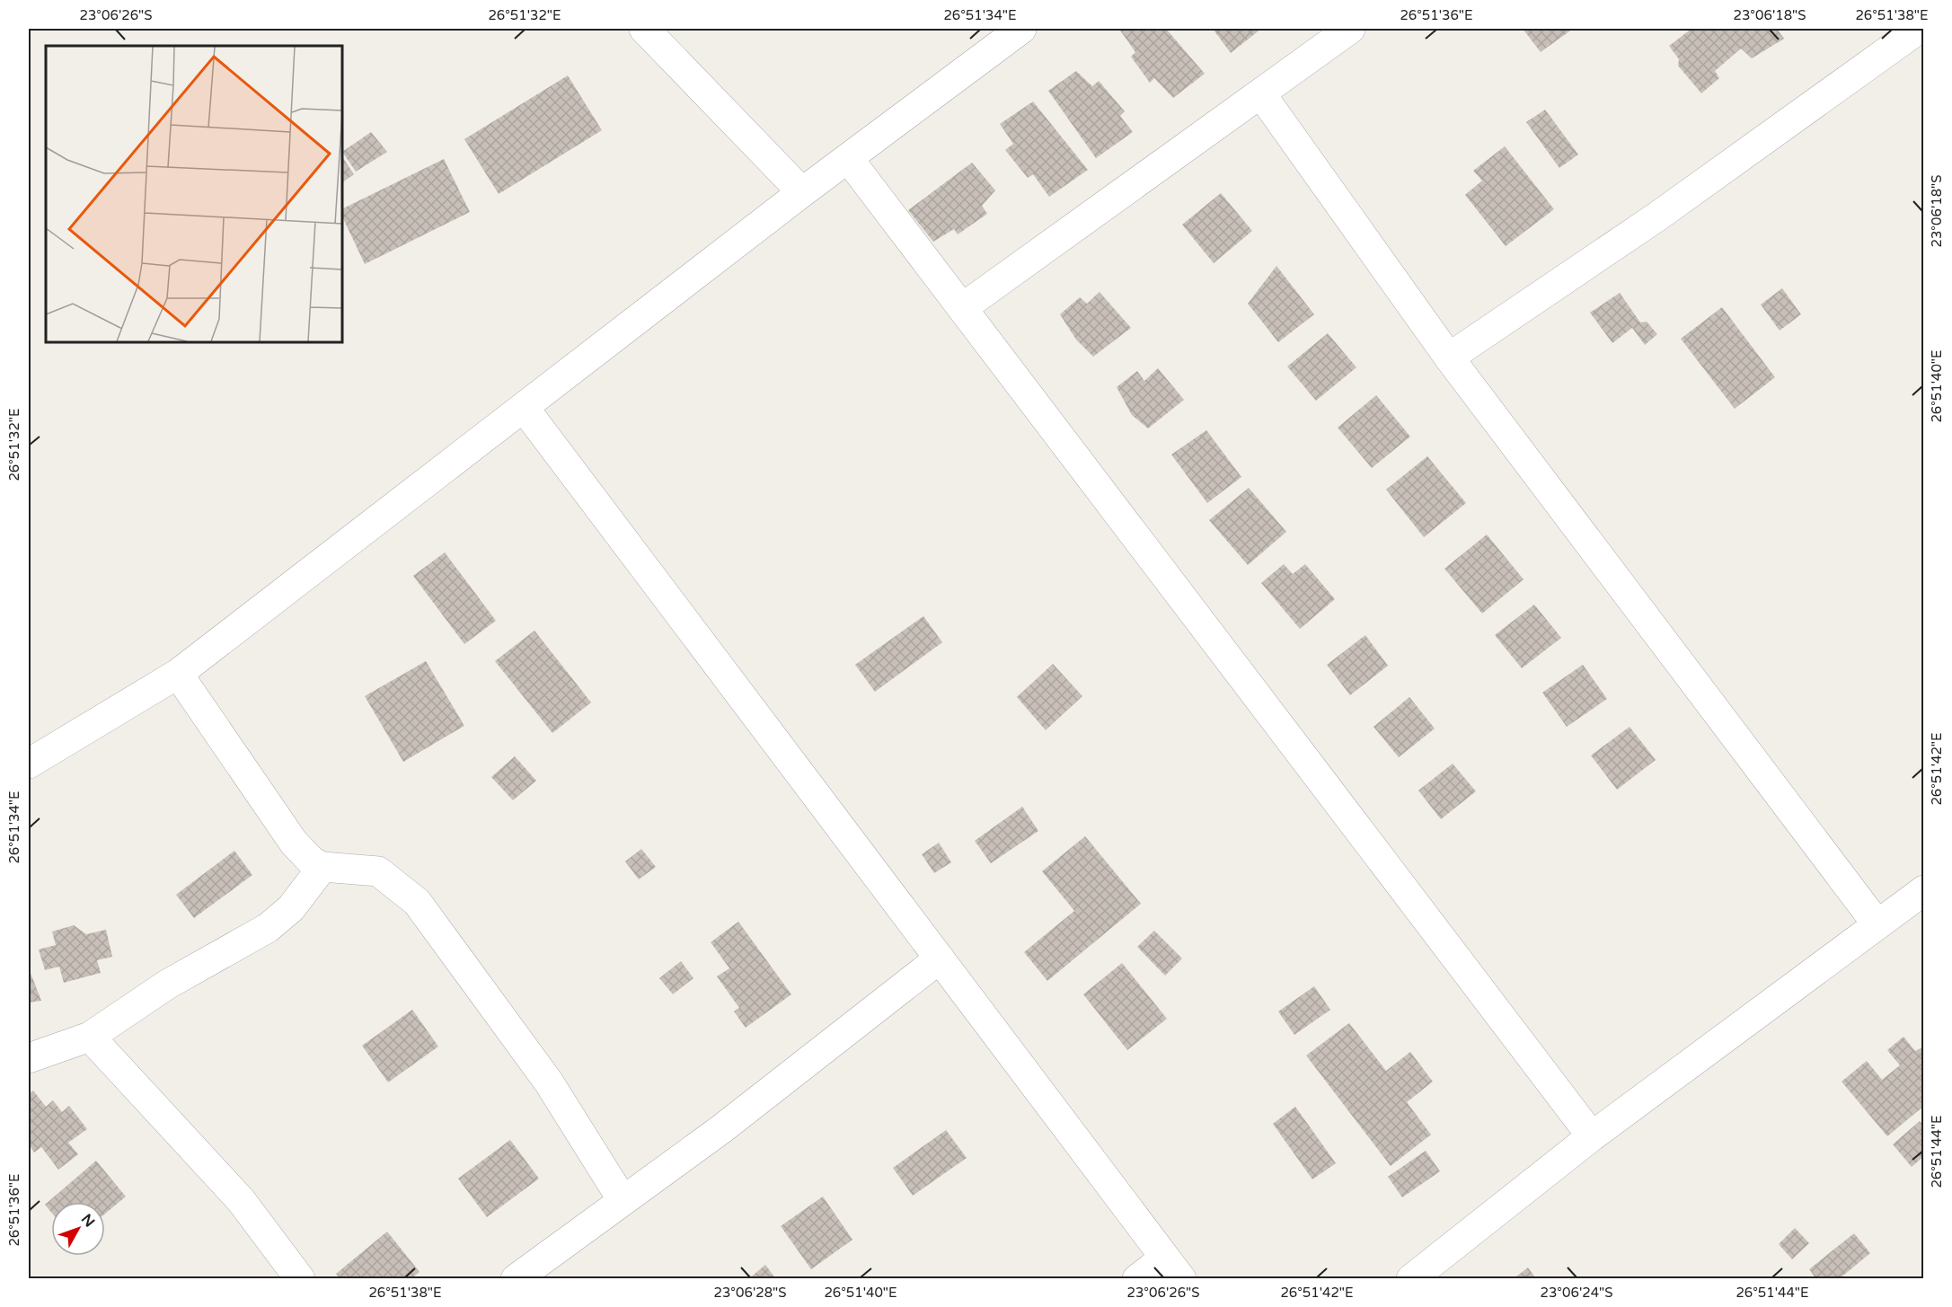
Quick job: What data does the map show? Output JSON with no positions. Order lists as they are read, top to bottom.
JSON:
{
  "north": "top right",
  "coordinates": [
    "23°06'26\"S",
    "26°51'32\"E",
    "26°51'34\"E",
    "26°51'36\"E",
    "23°06'18\"S",
    "26°51'38\"E",
    "26°51'40\"E",
    "26°51'42\"E",
    "26°51'44\"E",
    "23°06'28\"S",
    "23°06'24\"S"
  ]
}
